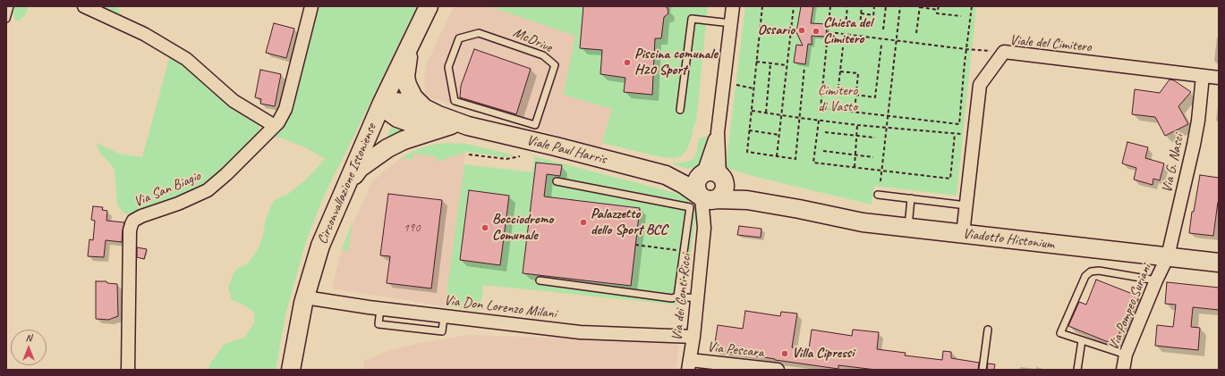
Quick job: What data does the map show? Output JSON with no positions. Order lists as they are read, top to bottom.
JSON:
{
  "streets": {
    "main road": ["Viale Paul Harris", "Circonvallazione Istoniense", "Viadotto Histonium"],
    "street": [
      "Viale del Cimitero",
      "Via G. Nasci",
      "Via San Biagio",
      "Via dei Conti Ricci",
      "Via Don Lorenzo Milani",
      "Via Pompeo Suriani",
      "Via Pescara"
    ],
    "lane": ["McDrive"]
  },
  "crossings": [
    ["Viale del Cimitero", "Via G. Nasci"],
    ["Viale del Cimitero", "Viadotto Histonium"],
    ["Viale Paul Harris", "Circonvallazione Istoniense"],
    ["Viale Paul Harris", "Viadotto Histonium"],
    ["Viale Paul Harris", "Via dei Conti Ricci"],
    ["Via G. Nasci", "Viadotto Histonium"],
    ["Via G. Nasci", "Via Pompeo Suriani"],
    ["Circonvallazione Istoniense", "Via Don Lorenzo Milani"],
    ["Viadotto Histonium", "Via dei Conti Ricci"],
    ["Viadotto Histonium", "Via Pompeo Suriani"],
    ["Via dei Conti Ricci", "Via Don Lorenzo Milani"],
    ["Via dei Conti Ricci", "Via Pescara"]
  ],
  "parks": ["Cimitero di Vasto"],
  "places": [
    "Ossario",
    "Chiesa del Cimitero",
    "Piscina comunale H20 Sport",
    "Palazzetto dello Sport BCC",
    "Bocciodromo Comunale",
    "Villa Cipressi"
  ],
  "house_numbers": ["190"],
  "north": "top"
}
